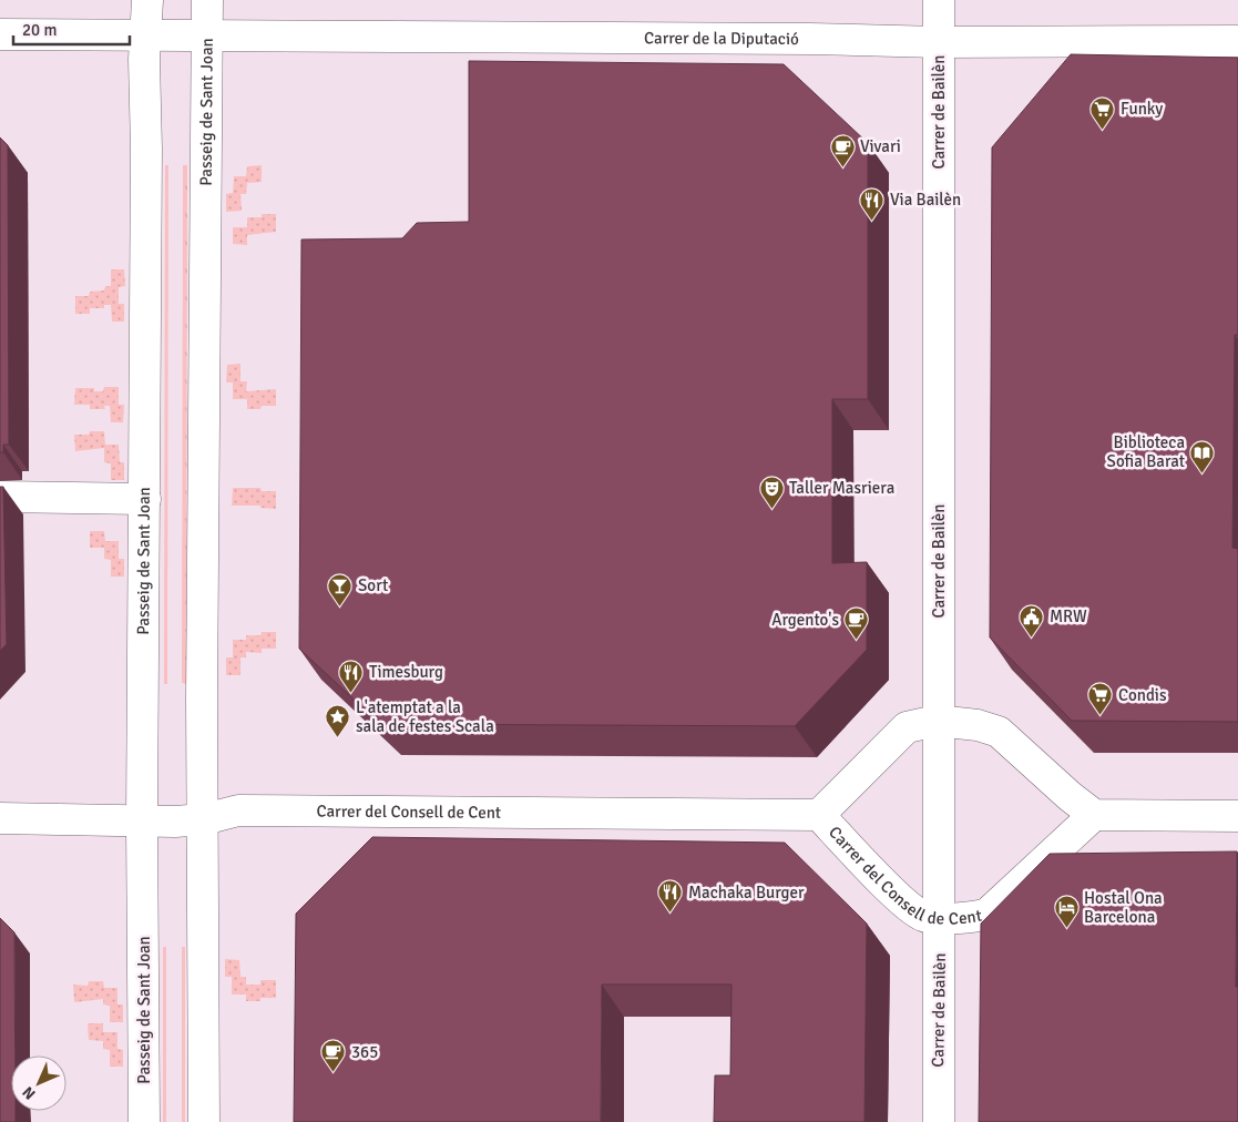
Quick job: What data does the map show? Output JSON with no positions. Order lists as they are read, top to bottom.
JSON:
{
  "streets": {
    "street": [
      "Carrer de la Diputació",
      "Passeig de Sant Joan",
      "Carrer de Bailèn",
      "Carrer del Consell de Cent"
    ]
  },
  "crossings": [
    ["Carrer de la Diputació", "Passeig de Sant Joan"],
    ["Carrer de la Diputació", "Carrer de Bailèn"],
    ["Passeig de Sant Joan", "Carrer del Consell de Cent"],
    ["Carrer de Bailèn", "Carrer del Consell de Cent"]
  ],
  "places": {
    "supermarket": ["Funky", "Condis"],
    "cafe": ["Vivari", "Argento's", "365"],
    "restaurant": ["Via Bailèn", "Timesburg", "Machaka Burger"],
    "library": ["Biblioteca Sofia Barat"],
    "theatre": ["Taller Masriera"],
    "bar": ["Sort"],
    "public building": ["MRW"],
    "place": ["L'atemptat a la sala de festes Scala"],
    "hotel": ["Hostal Ona Barcelona"]
  },
  "scale_bar": "20 m",
  "north": "bottom left"
}
